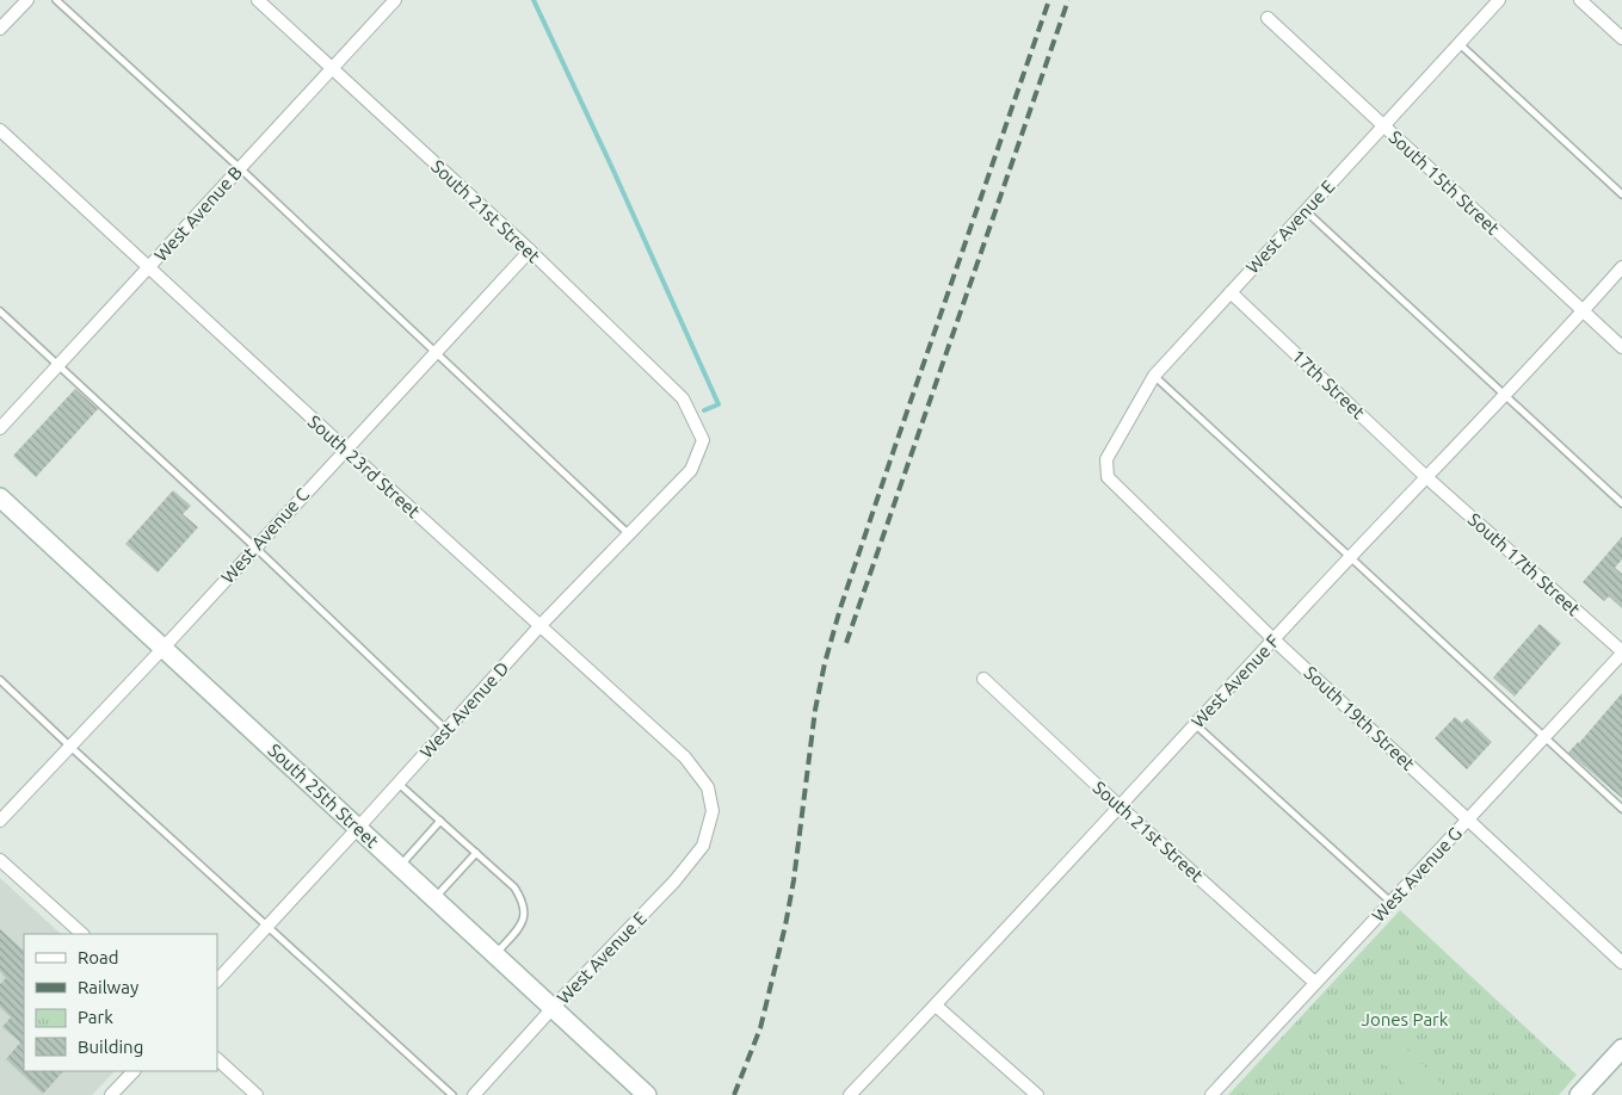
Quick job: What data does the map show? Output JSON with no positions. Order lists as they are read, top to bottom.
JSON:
{
  "streets": {
    "street": [
      "South 15th Street",
      "South 21st Street",
      "West Avenue B",
      "West Avenue E",
      "17th Street",
      "South 23rd Street",
      "West Avenue C",
      "South 17th Street",
      "West Avenue F",
      "West Avenue D",
      "South 19th Street",
      "South 25th Street",
      "West Avenue G"
    ]
  },
  "crossings": [
    ["South 15th Street", "West Avenue E"],
    ["South 15th Street", "West Avenue F"],
    ["South 21st Street", "West Avenue B"],
    ["South 21st Street", "West Avenue C"],
    ["South 21st Street", "West Avenue F"],
    ["South 21st Street", "West Avenue D"],
    ["South 21st Street", "West Avenue G"],
    ["West Avenue B", "South 23rd Street"],
    ["West Avenue E", "17th Street"],
    ["West Avenue E", "South 23rd Street"],
    ["West Avenue E", "South 19th Street"],
    ["West Avenue E", "South 25th Street"],
    ["17th Street", "South 17th Street"],
    ["17th Street", "West Avenue F"],
    ["South 23rd Street", "West Avenue C"],
    ["South 23rd Street", "West Avenue D"],
    ["West Avenue C", "South 25th Street"],
    ["South 17th Street", "West Avenue F"],
    ["South 17th Street", "West Avenue G"],
    ["West Avenue F", "South 19th Street"],
    ["West Avenue D", "South 25th Street"],
    ["South 19th Street", "West Avenue G"]
  ],
  "parks": ["Jones Park"],
  "legend": [
    "Road",
    "Railway",
    "Park",
    "Building"
  ]
}
